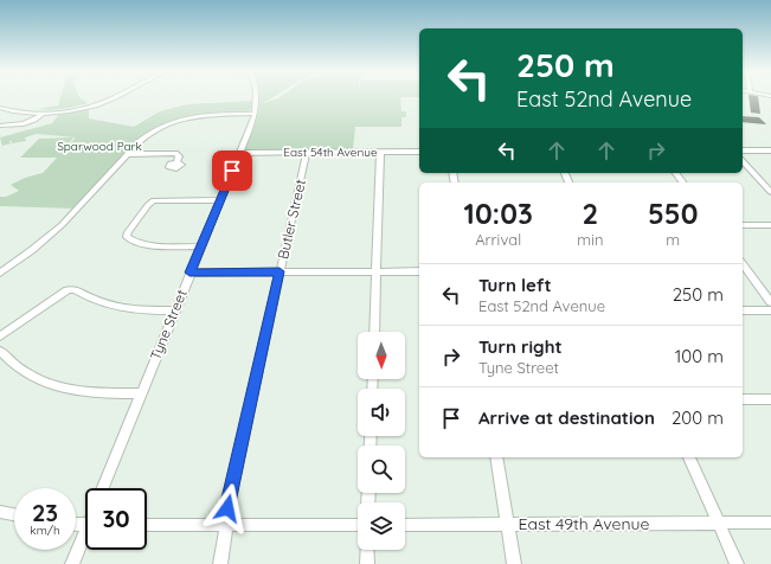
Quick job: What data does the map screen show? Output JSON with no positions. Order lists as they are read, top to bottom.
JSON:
{
  "streets": {
    "street": [
      "East 54th Avenue",
      "Butler Street",
      "Tyne Street",
      "East 49th Avenue"
    ]
  },
  "crossings": [
    ["East 54th Avenue", "Butler Street"],
    ["East 54th Avenue", "Tyne Street"]
  ],
  "parks": ["Sparwood Park"],
  "north": "bottom",
  "page": {
    "turn": ["250 m", "East 52nd Avenue"],
    "eta": [
      "10:03",
      "Arrival",
      "2",
      "min",
      "550",
      "m"
    ],
    "list": [
      {
        "name": "Turn left",
        "note": "East 52nd Avenue",
        "value": "250 m"
      },
      {
        "name": "Turn right",
        "note": "Tyne Street",
        "value": "100 m"
      },
      {
        "name": "Arrive at destination",
        "value": "200 m"
      }
    ],
    "speed": "23 km/h",
    "limit": "30"
  }
}
